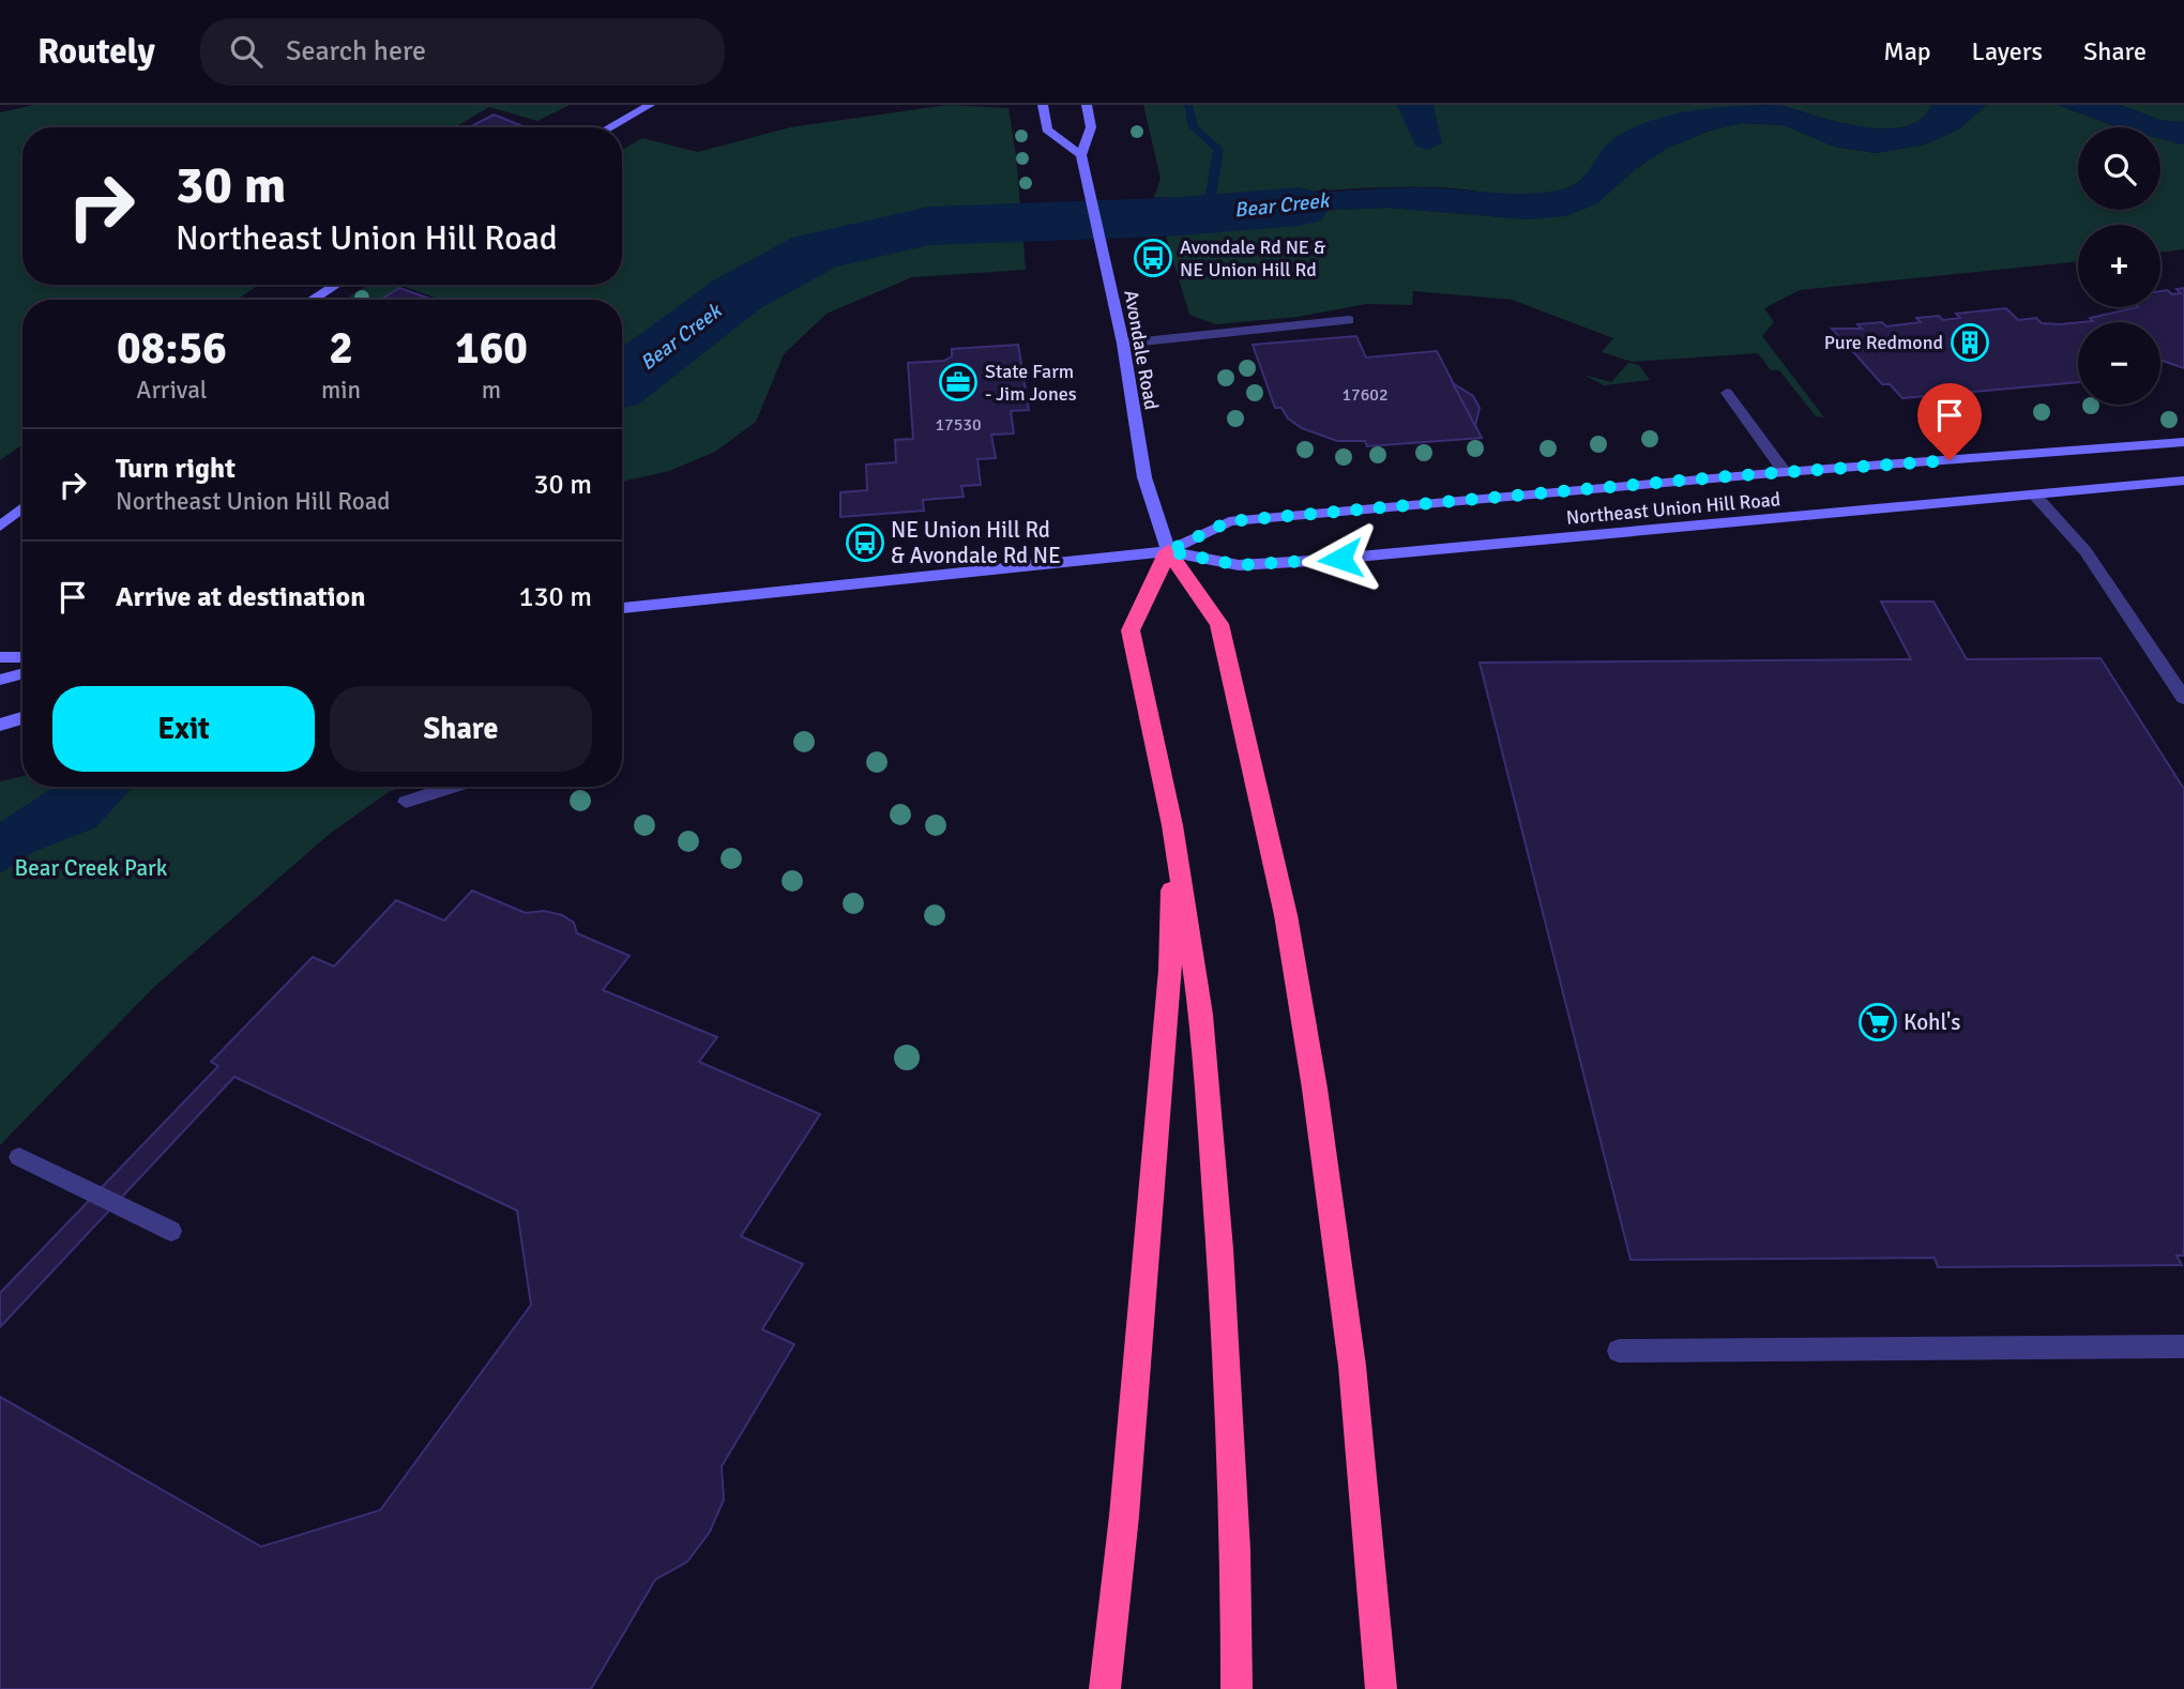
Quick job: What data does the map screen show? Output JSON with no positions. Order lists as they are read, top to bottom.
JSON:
{
  "streets": {
    "main road": ["Avondale Road", "Northeast Union Hill Road"]
  },
  "crossings": [
    ["Avondale Road", "Northeast Union Hill Road"]
  ],
  "water": ["Bear Creek"],
  "parks": ["Bear Creek Park"],
  "places": {
    "bus stop": ["Avondale Rd NE & NE Union Hill Rd", "NE Union Hill Rd & Avondale Rd NE"],
    "building": ["Pure Redmond"],
    "office": ["State Farm - Jim Jones"],
    "supermarket": ["Kohl's"]
  },
  "house_numbers": ["17602", "17530"],
  "page": {
    "header": "Routely",
    "search": "Search here",
    "nav": ["Map", "Layers", "Share"],
    "map_buttons": ["+", "−"],
    "turn": ["30 m", "Northeast Union Hill Road"],
    "eta": [
      "08:56",
      "Arrival",
      "2",
      "min",
      "160",
      "m"
    ],
    "list": [
      {
        "name": "Turn right",
        "note": "Northeast Union Hill Road",
        "value": "30 m"
      },
      {
        "name": "Arrive at destination",
        "value": "130 m"
      }
    ],
    "buttons": ["Exit", "Share"]
  }
}
